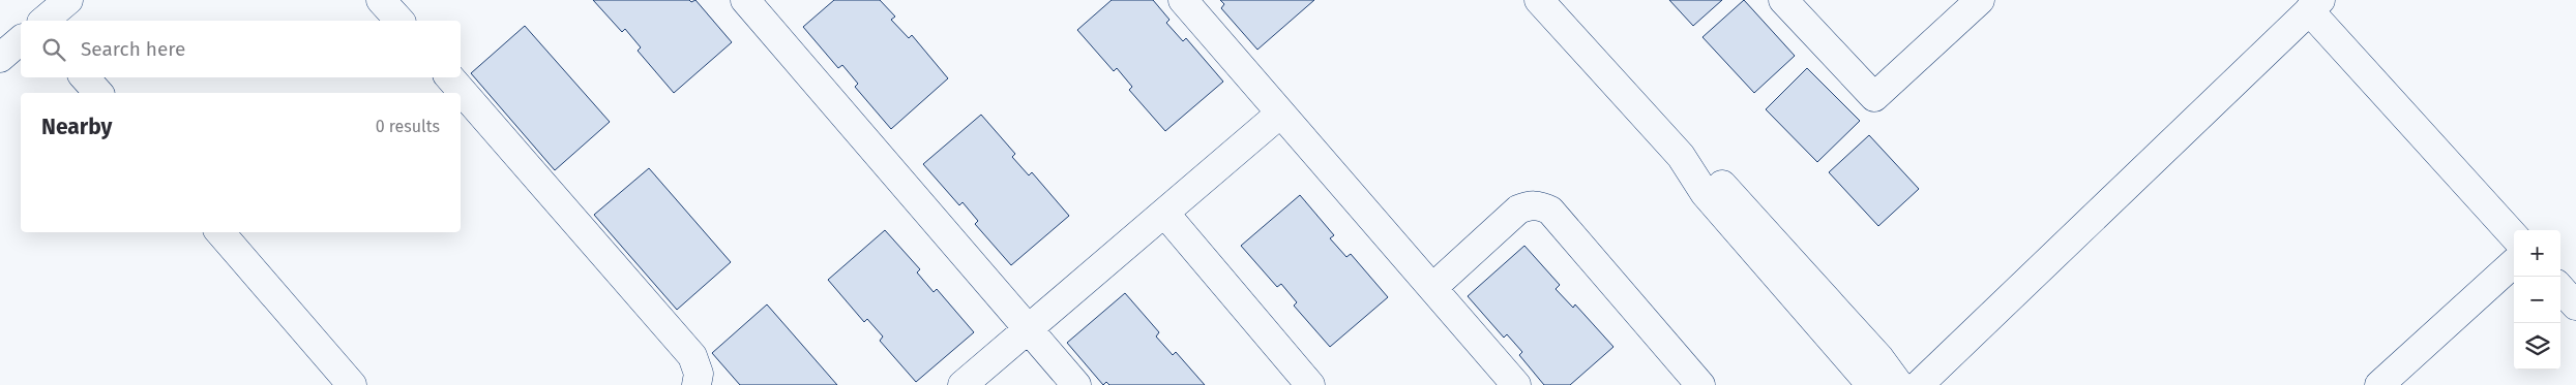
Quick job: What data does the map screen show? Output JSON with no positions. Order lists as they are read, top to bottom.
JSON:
{
  "page": {
    "search": "Search here",
    "heading": ["Nearby", "0 results"],
    "map_buttons": ["+", "−"]
  }
}
